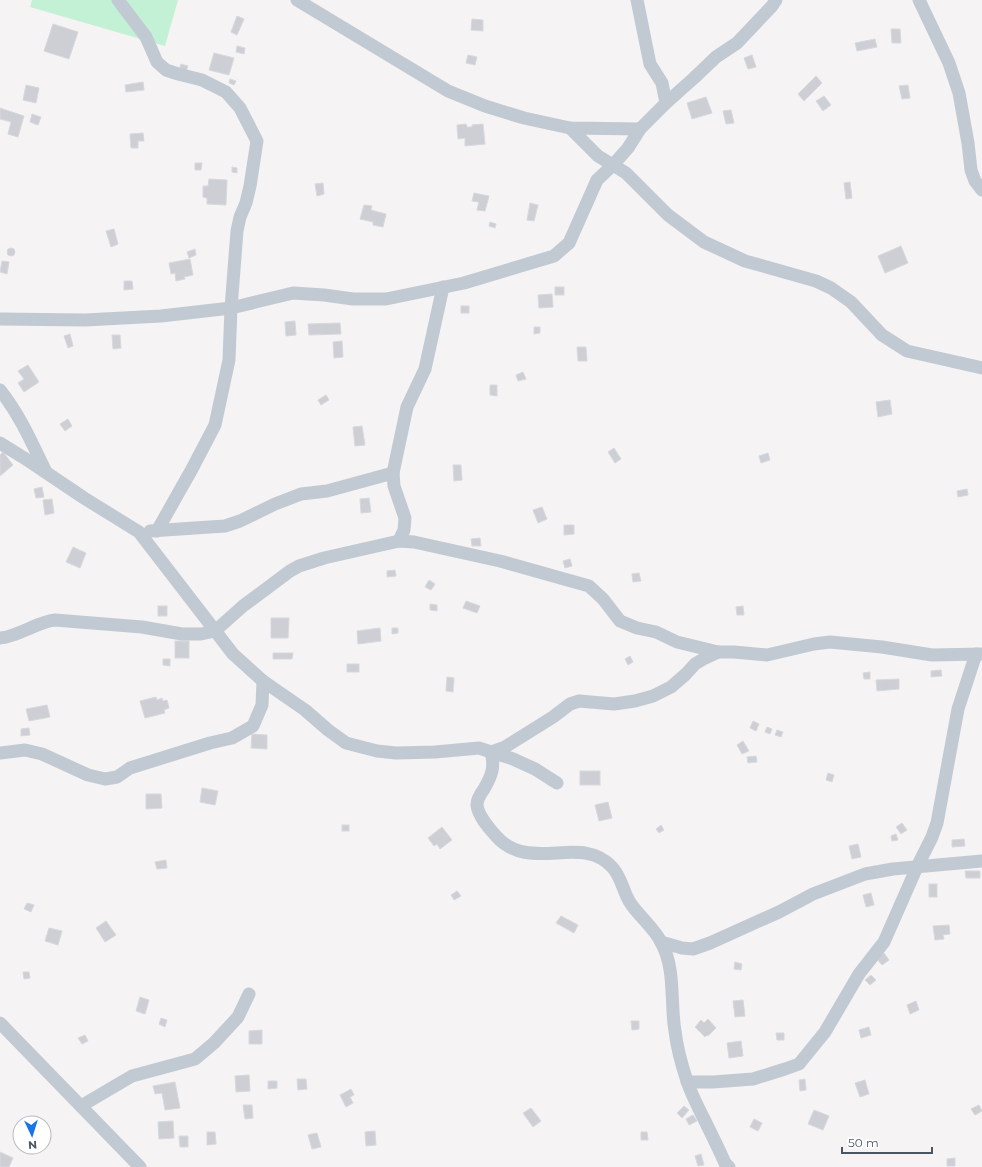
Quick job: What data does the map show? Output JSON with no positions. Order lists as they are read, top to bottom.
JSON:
{
  "scale_bar": "50 m",
  "north": "bottom"
}
